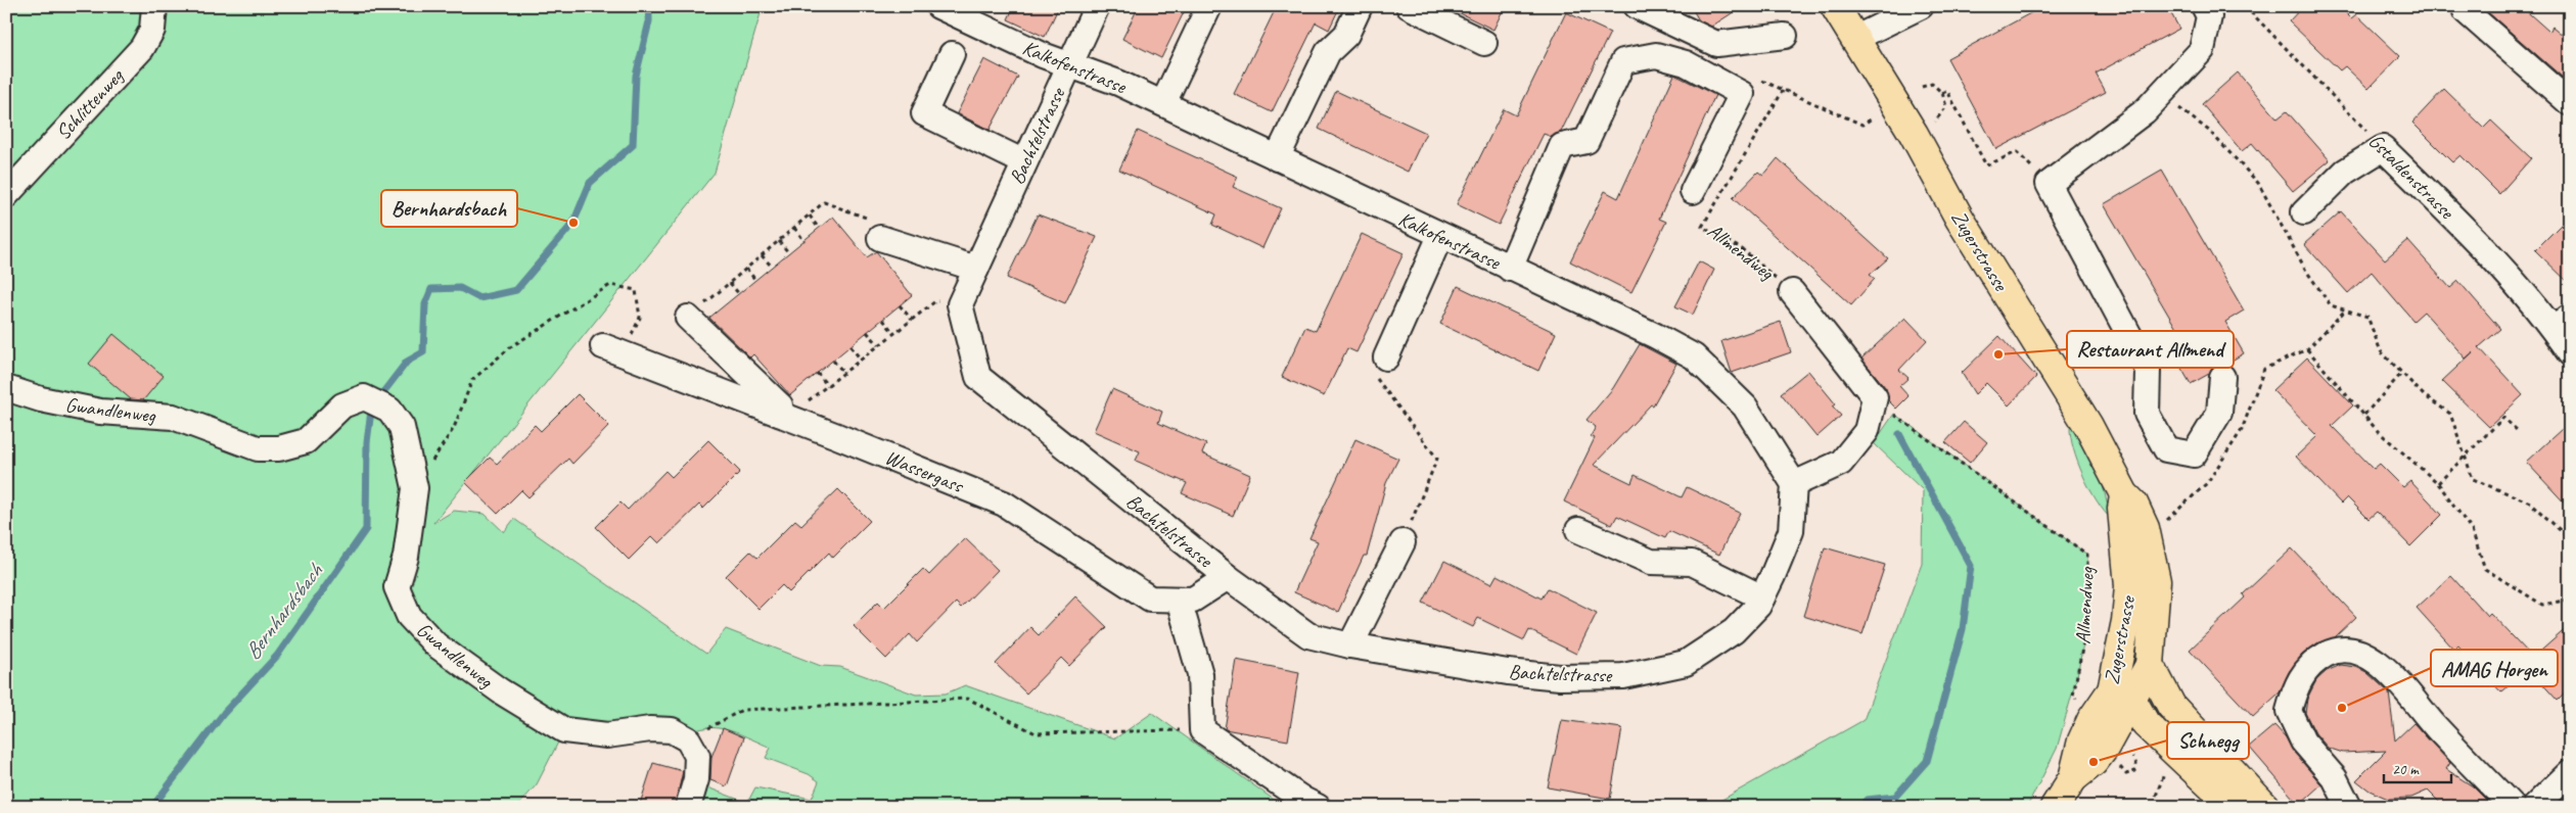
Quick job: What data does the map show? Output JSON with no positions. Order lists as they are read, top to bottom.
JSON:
{
  "streets": {
    "main road": ["Zugerstrasse"],
    "street": [
      "Kalkofenstrasse",
      "Schlittenweg",
      "Bachtelstrasse",
      "Gstaldenstrasse",
      "Allmendweg",
      "Gwandlenweg",
      "Wassergass"
    ]
  },
  "crossings": [
    ["Kalkofenstrasse", "Bachtelstrasse"],
    ["Bachtelstrasse", "Wassergass"]
  ],
  "water": ["Bernhardsbach"],
  "places": [
    "Bernhardsbach",
    "Restaurant Allmend",
    "AMAG Horgen",
    "Schnegg"
  ],
  "scale_bar": "20 m"
}
